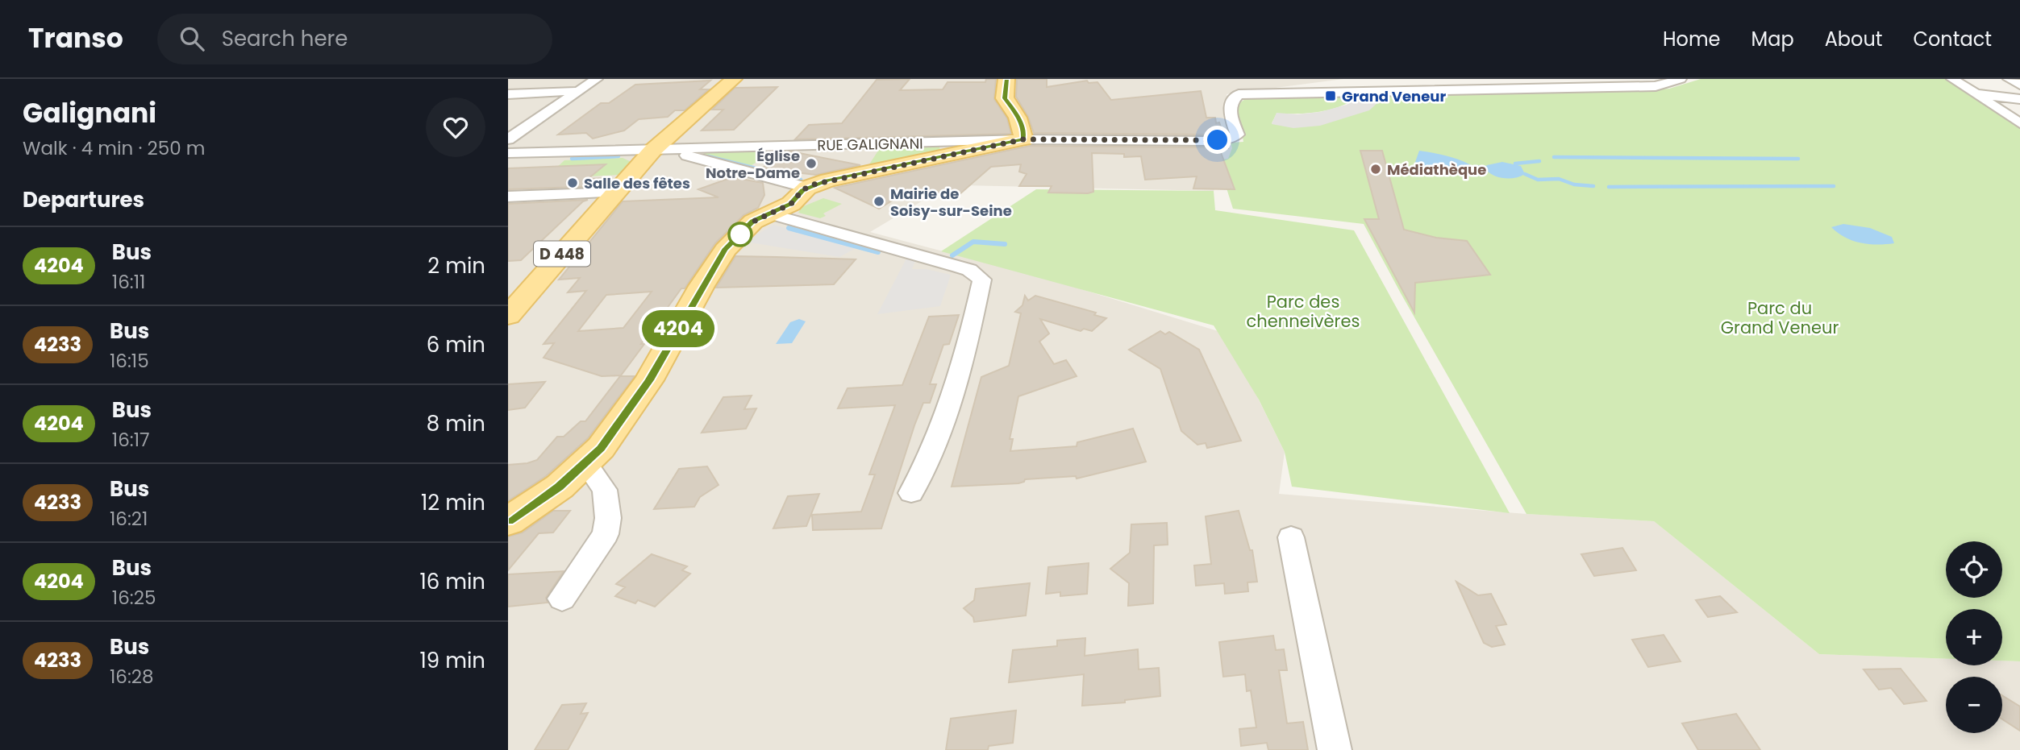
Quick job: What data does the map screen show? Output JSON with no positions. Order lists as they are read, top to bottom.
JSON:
{
  "streets": {
    "main road": ["D 448"],
    "street": ["RUE GALIGNANI"]
  },
  "parks": ["Parc des chenneivères", "Parc du Grand Veneur"],
  "places": {
    "transit": ["Grand Veneur"],
    "other": [
      "Église Notre-Dame",
      "Médiathèque",
      "Salle des fêtes",
      "Mairie de Soisy-sur-Seine"
    ]
  },
  "lines": ["bus line 4204"],
  "page": {
    "header": "Transo",
    "search": "Search here",
    "nav": [
      "Home",
      "Map",
      "About",
      "Contact"
    ],
    "heading": [
      ["Galignani", "Walk · 4 min · 250 m"],
      "Departures"
    ],
    "on_map": "4204",
    "list": [
      {
        "mark": "4204",
        "name": "Bus",
        "note": "16:11",
        "value": "2 min"
      },
      {
        "mark": "4233",
        "name": "Bus",
        "note": "16:15",
        "value": "6 min"
      },
      {
        "mark": "4204",
        "name": "Bus",
        "note": "16:17",
        "value": "8 min"
      },
      {
        "mark": "4233",
        "name": "Bus",
        "note": "16:21",
        "value": "12 min"
      },
      {
        "mark": "4204",
        "name": "Bus",
        "note": "16:25",
        "value": "16 min"
      },
      {
        "mark": "4233",
        "name": "Bus",
        "note": "16:28",
        "value": "19 min"
      }
    ],
    "map_buttons": ["+", "−"]
  }
}
